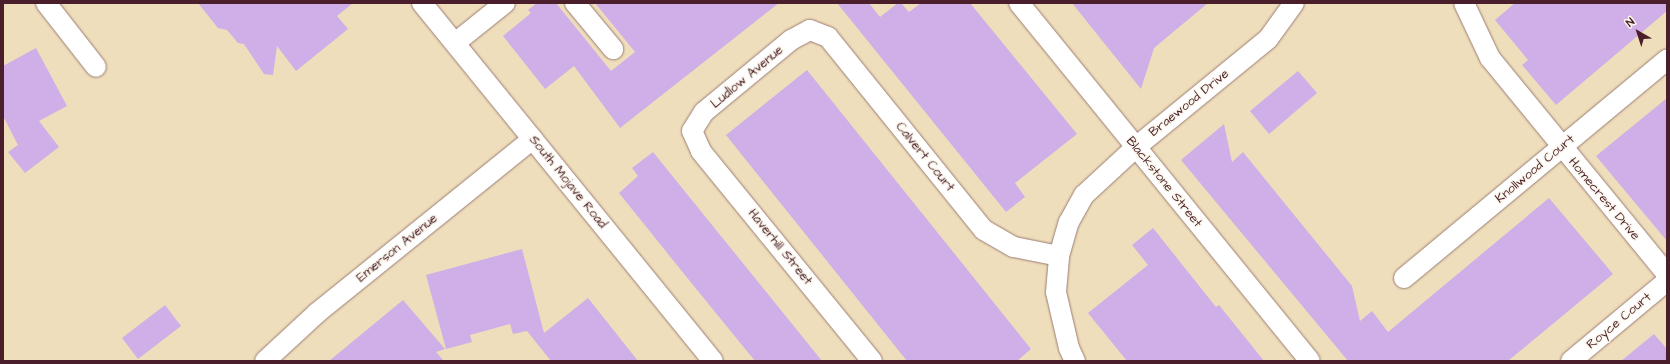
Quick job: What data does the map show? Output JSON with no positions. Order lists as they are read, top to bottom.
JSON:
{
  "streets": {
    "street": [
      "Ludlow Avenue",
      "Braewood Drive",
      "Calvert Court",
      "Knollwood Court",
      "South Mojave Road",
      "Blackstone Street",
      "Homecrest Drive",
      "Haverhill Street",
      "Emerson Avenue",
      "Royce Court"
    ]
  },
  "crossings": [
    ["Ludlow Avenue", "Calvert Court"],
    ["Ludlow Avenue", "Haverhill Street"],
    ["Braewood Drive", "Calvert Court"],
    ["Braewood Drive", "Blackstone Street"],
    ["Knollwood Court", "Homecrest Drive"],
    ["South Mojave Road", "Emerson Avenue"]
  ],
  "north": "top left"
}
